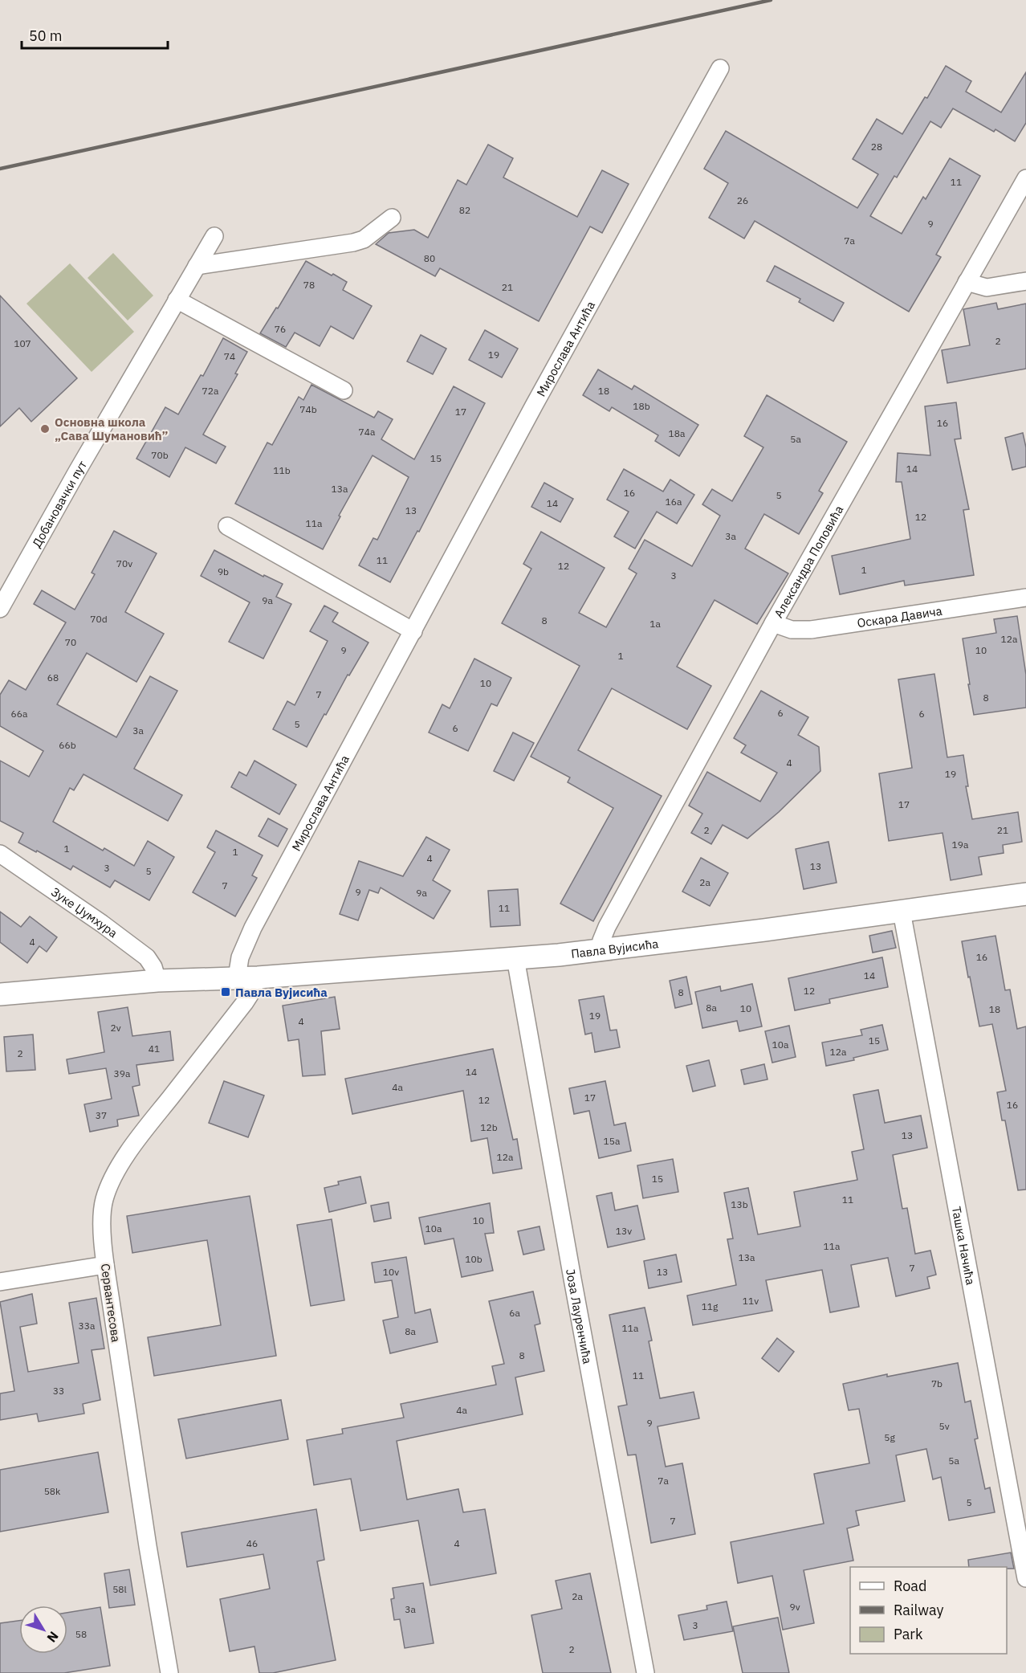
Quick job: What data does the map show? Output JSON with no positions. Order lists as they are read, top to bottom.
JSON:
{
  "streets": {
    "street": [
      "Мирослава Антића",
      "Добановачки пут",
      "Александра Поповића",
      "Оскара Давича",
      "Зуке Џумхура",
      "Павла Вујисића",
      "Ташка Начића",
      "Сервантесова",
      "Јоза Лауренчића"
    ]
  },
  "crossings": [
    ["Мирослава Антића", "Павла Вујисића"],
    ["Мирослава Антића", "Сервантесова"],
    ["Александра Поповића", "Оскара Давича"],
    ["Александра Поповића", "Павла Вујисића"],
    ["Зуке Џумхура", "Павла Вујисића"],
    ["Павла Вујисића", "Ташка Начића"],
    ["Павла Вујисића", "Сервантесова"],
    ["Павла Вујисића", "Јоза Лауренчића"]
  ],
  "places": {
    "other": ["Основна школа „Сава Шумановић”"],
    "transit": ["Павла Вујисића"]
  },
  "house_numbers": [
    "28",
    "11",
    "26",
    "82",
    "9",
    "7a",
    "80",
    "78",
    "21",
    "76",
    "2",
    "107",
    "19",
    "74",
    "72a",
    "18",
    "18b",
    "74b",
    "17",
    "16",
    "74a",
    "18a",
    "5a",
    "70b",
    "15",
    "14",
    "11b",
    "13a",
    "16",
    "5",
    "16a",
    "14",
    "13",
    "12",
    "11a",
    "3a",
    "11",
    "70v",
    "12",
    "1",
    "9b",
    "3",
    "9a",
    "70d",
    "8",
    "1a",
    "12a",
    "70",
    "9",
    "10",
    "1",
    "68",
    "10",
    "7",
    "8",
    "6",
    "66a",
    "6",
    "5",
    "6",
    "3a",
    "66b",
    "4",
    "19",
    "17",
    "2",
    "21",
    "19a",
    "1",
    "1",
    "4",
    "13",
    "3",
    "5",
    "2a",
    "7",
    "9",
    "9a",
    "11",
    "4",
    "16",
    "14",
    "12",
    "8",
    "8a",
    "10",
    "18",
    "19",
    "4",
    "2v",
    "15",
    "10a",
    "41",
    "12a",
    "2",
    "14",
    "39a",
    "4a",
    "17",
    "12",
    "16",
    "37",
    "12b",
    "13",
    "15a",
    "12a",
    "15",
    "11",
    "13b",
    "10",
    "10a",
    "13v",
    "11a",
    "13a",
    "10b",
    "7",
    "10v",
    "13",
    "11v",
    "11g",
    "6a",
    "33a",
    "11a",
    "8a",
    "8",
    "11",
    "7b",
    "33",
    "4a",
    "9",
    "5v",
    "5g",
    "5a",
    "7a",
    "58k",
    "5",
    "7",
    "46",
    "4",
    "58l",
    "2a",
    "9v",
    "3a",
    "3",
    "58",
    "2"
  ],
  "legend": ["Road", "Railway", "Park"],
  "scale_bar": "50 m",
  "north": "bottom right"
}
